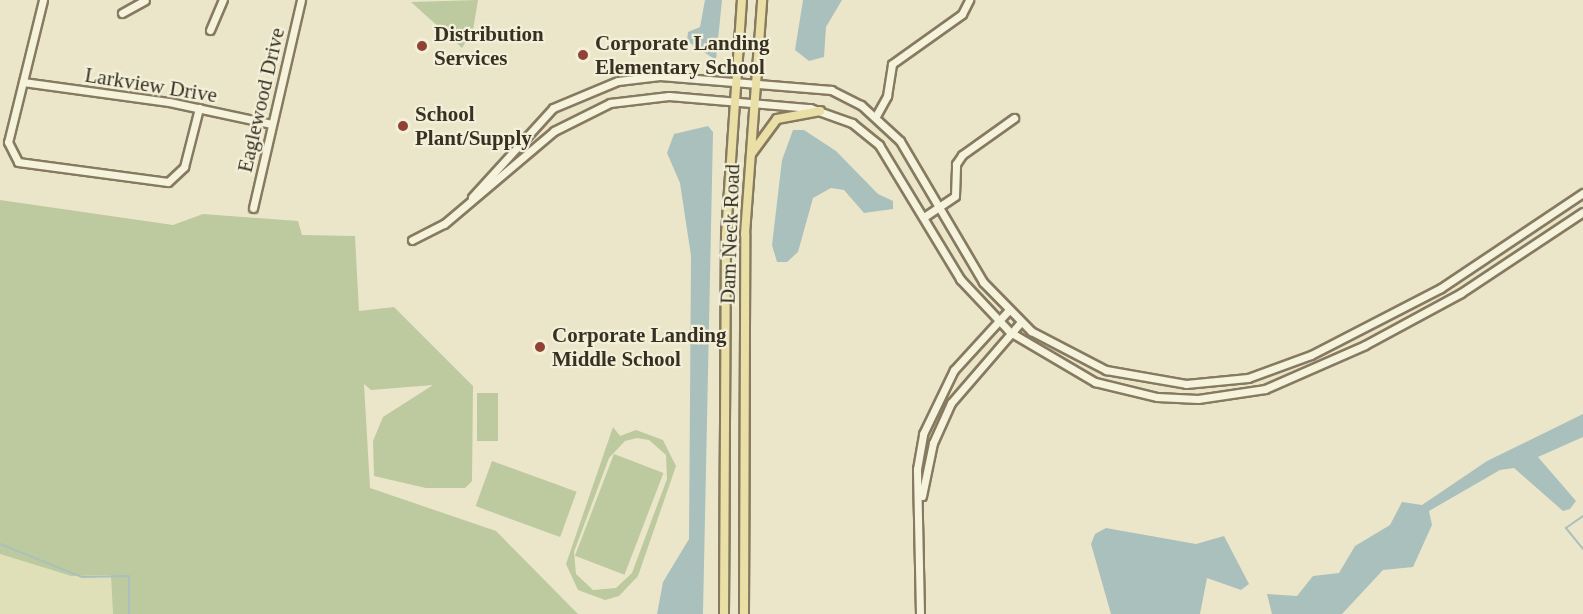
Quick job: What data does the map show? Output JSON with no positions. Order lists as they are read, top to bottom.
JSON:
{
  "streets": {
    "main road": ["Dam Neck Road"],
    "street": ["Larkview Drive", "Eaglewood Drive"]
  },
  "crossings": [
    ["Larkview Drive", "Eaglewood Drive"]
  ],
  "places": [
    "Distribution Services",
    "Corporate Landing Elementary School",
    "School Plant/Supply",
    "Corporate Landing Middle School"
  ]
}
